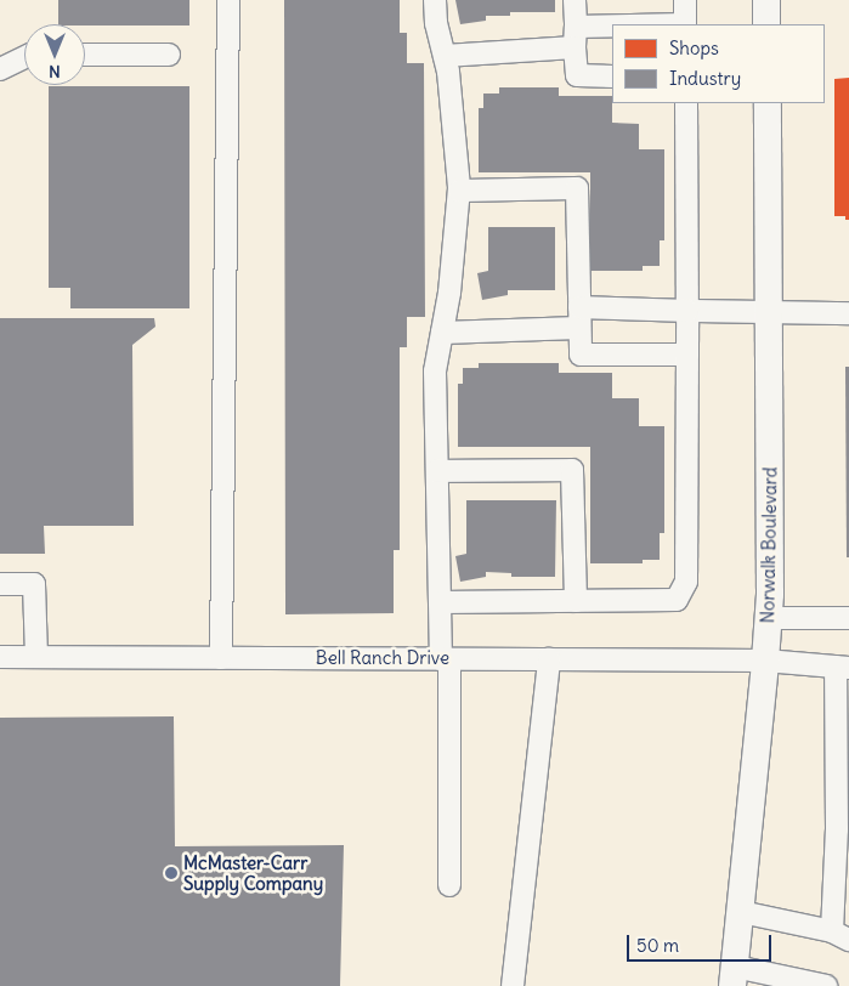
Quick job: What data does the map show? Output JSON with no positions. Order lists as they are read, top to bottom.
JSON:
{
  "streets": {
    "main road": ["Norwalk Boulevard"],
    "street": ["Bell Ranch Drive"]
  },
  "crossings": [
    ["Norwalk Boulevard", "Bell Ranch Drive"]
  ],
  "places": ["McMaster-Carr Supply Company"],
  "legend": ["Shops", "Industry"],
  "scale_bar": "50 m",
  "north": "bottom"
}
